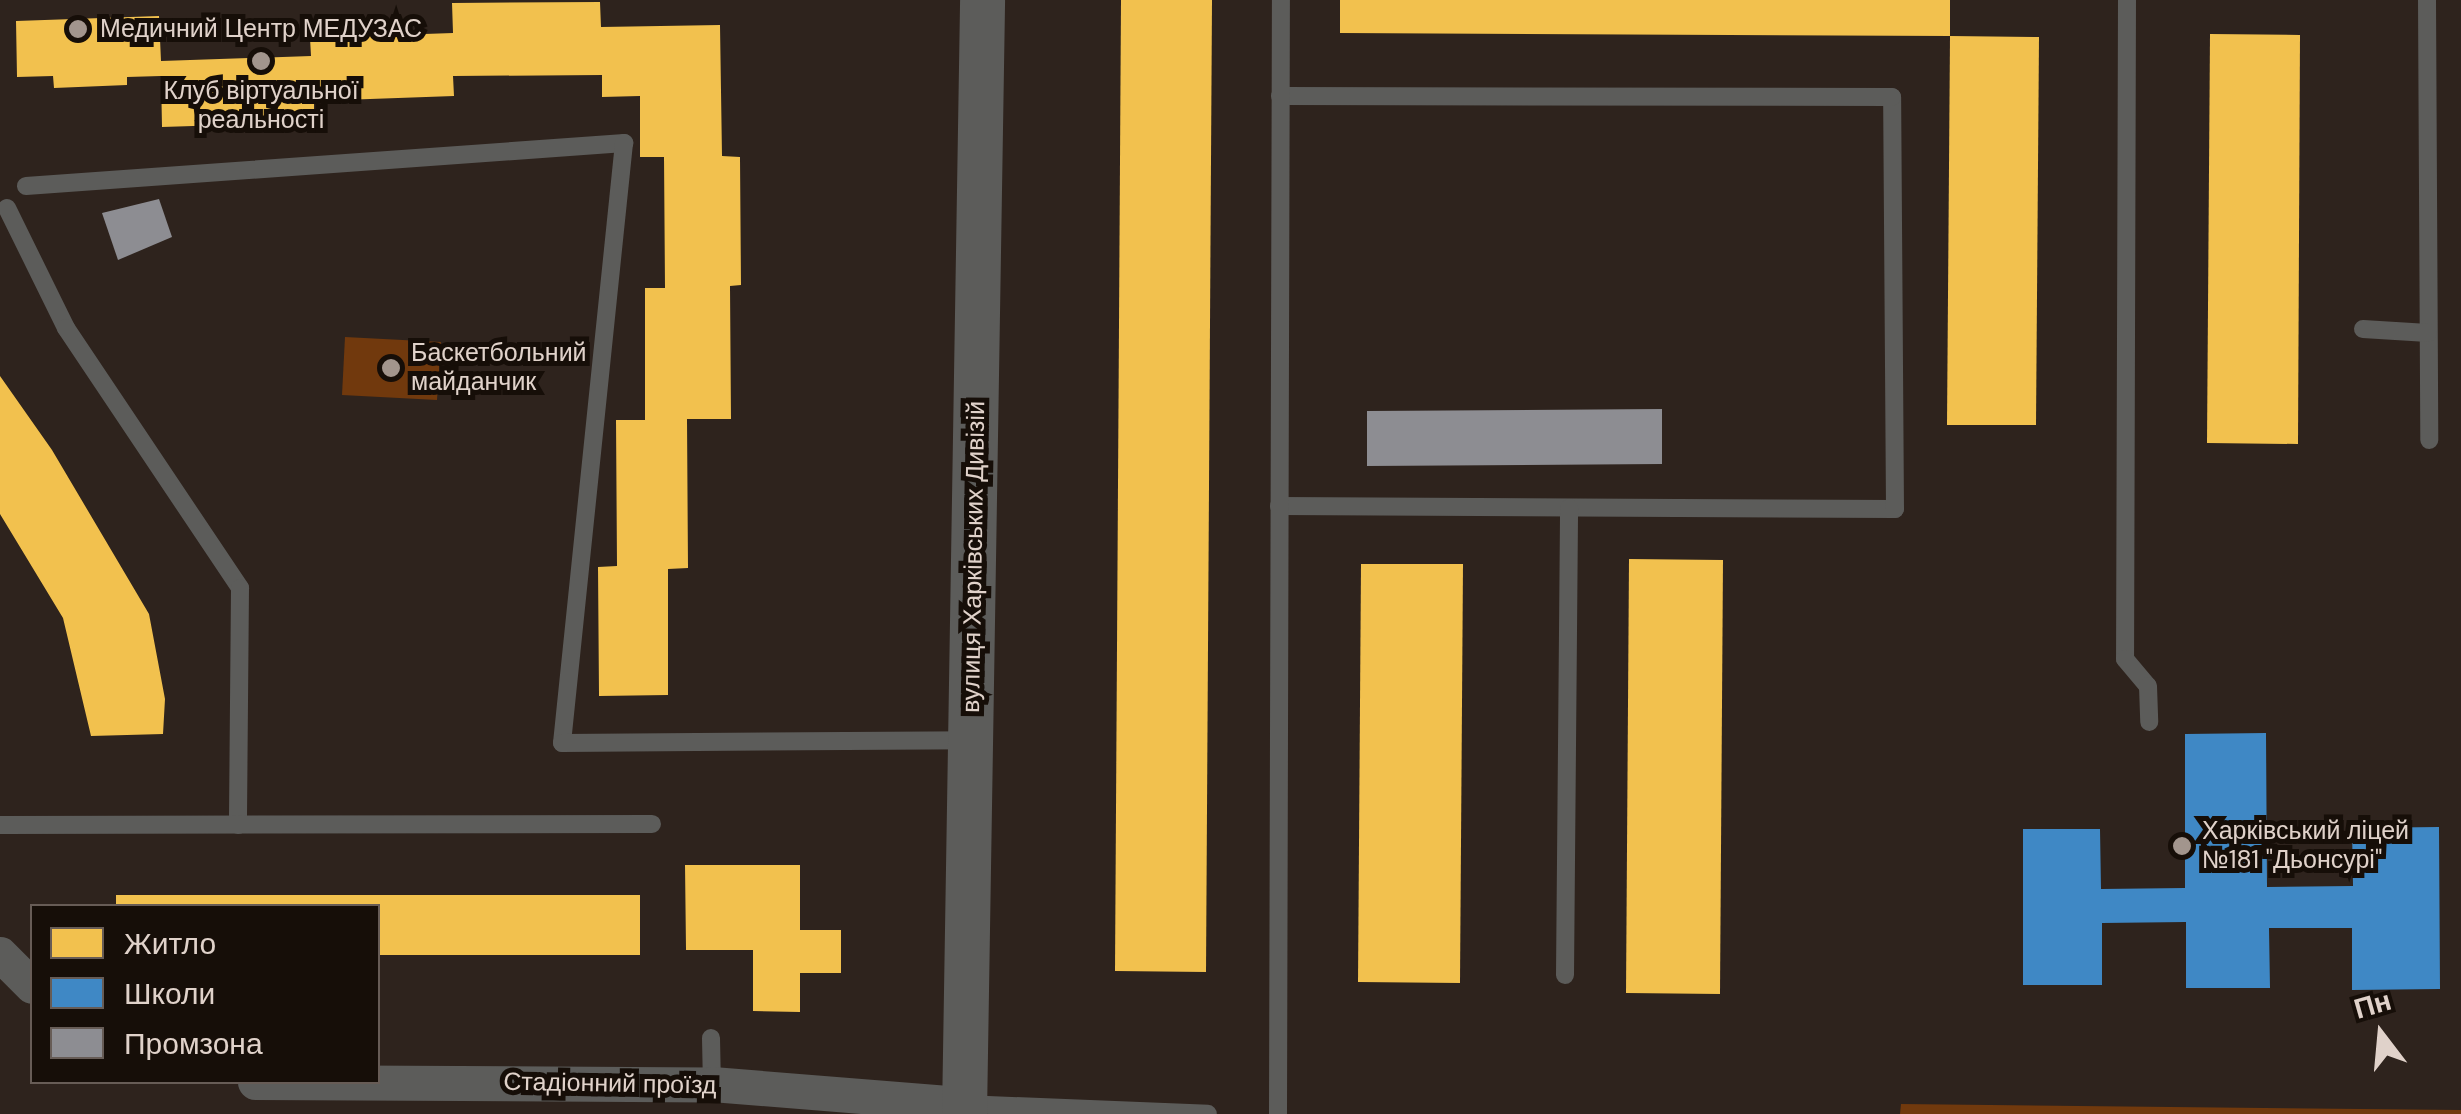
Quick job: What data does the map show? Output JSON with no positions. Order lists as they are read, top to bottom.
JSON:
{
  "streets": {
    "street": ["вулиця Харківських Дивізій", "Стадіонний проїзд"]
  },
  "crossings": [
    ["вулиця Харківських Дивізій", "Стадіонний проїзд"]
  ],
  "places": [
    "Медичний Центр МЕДУЗАС",
    "Клуб віртуальної реальності",
    "Баскетбольний майданчик",
    "Харківський ліцей №181 \"Дьонсурі\""
  ],
  "legend": ["Житло", "Школи", "Промзона"],
  "north": "top"
}
